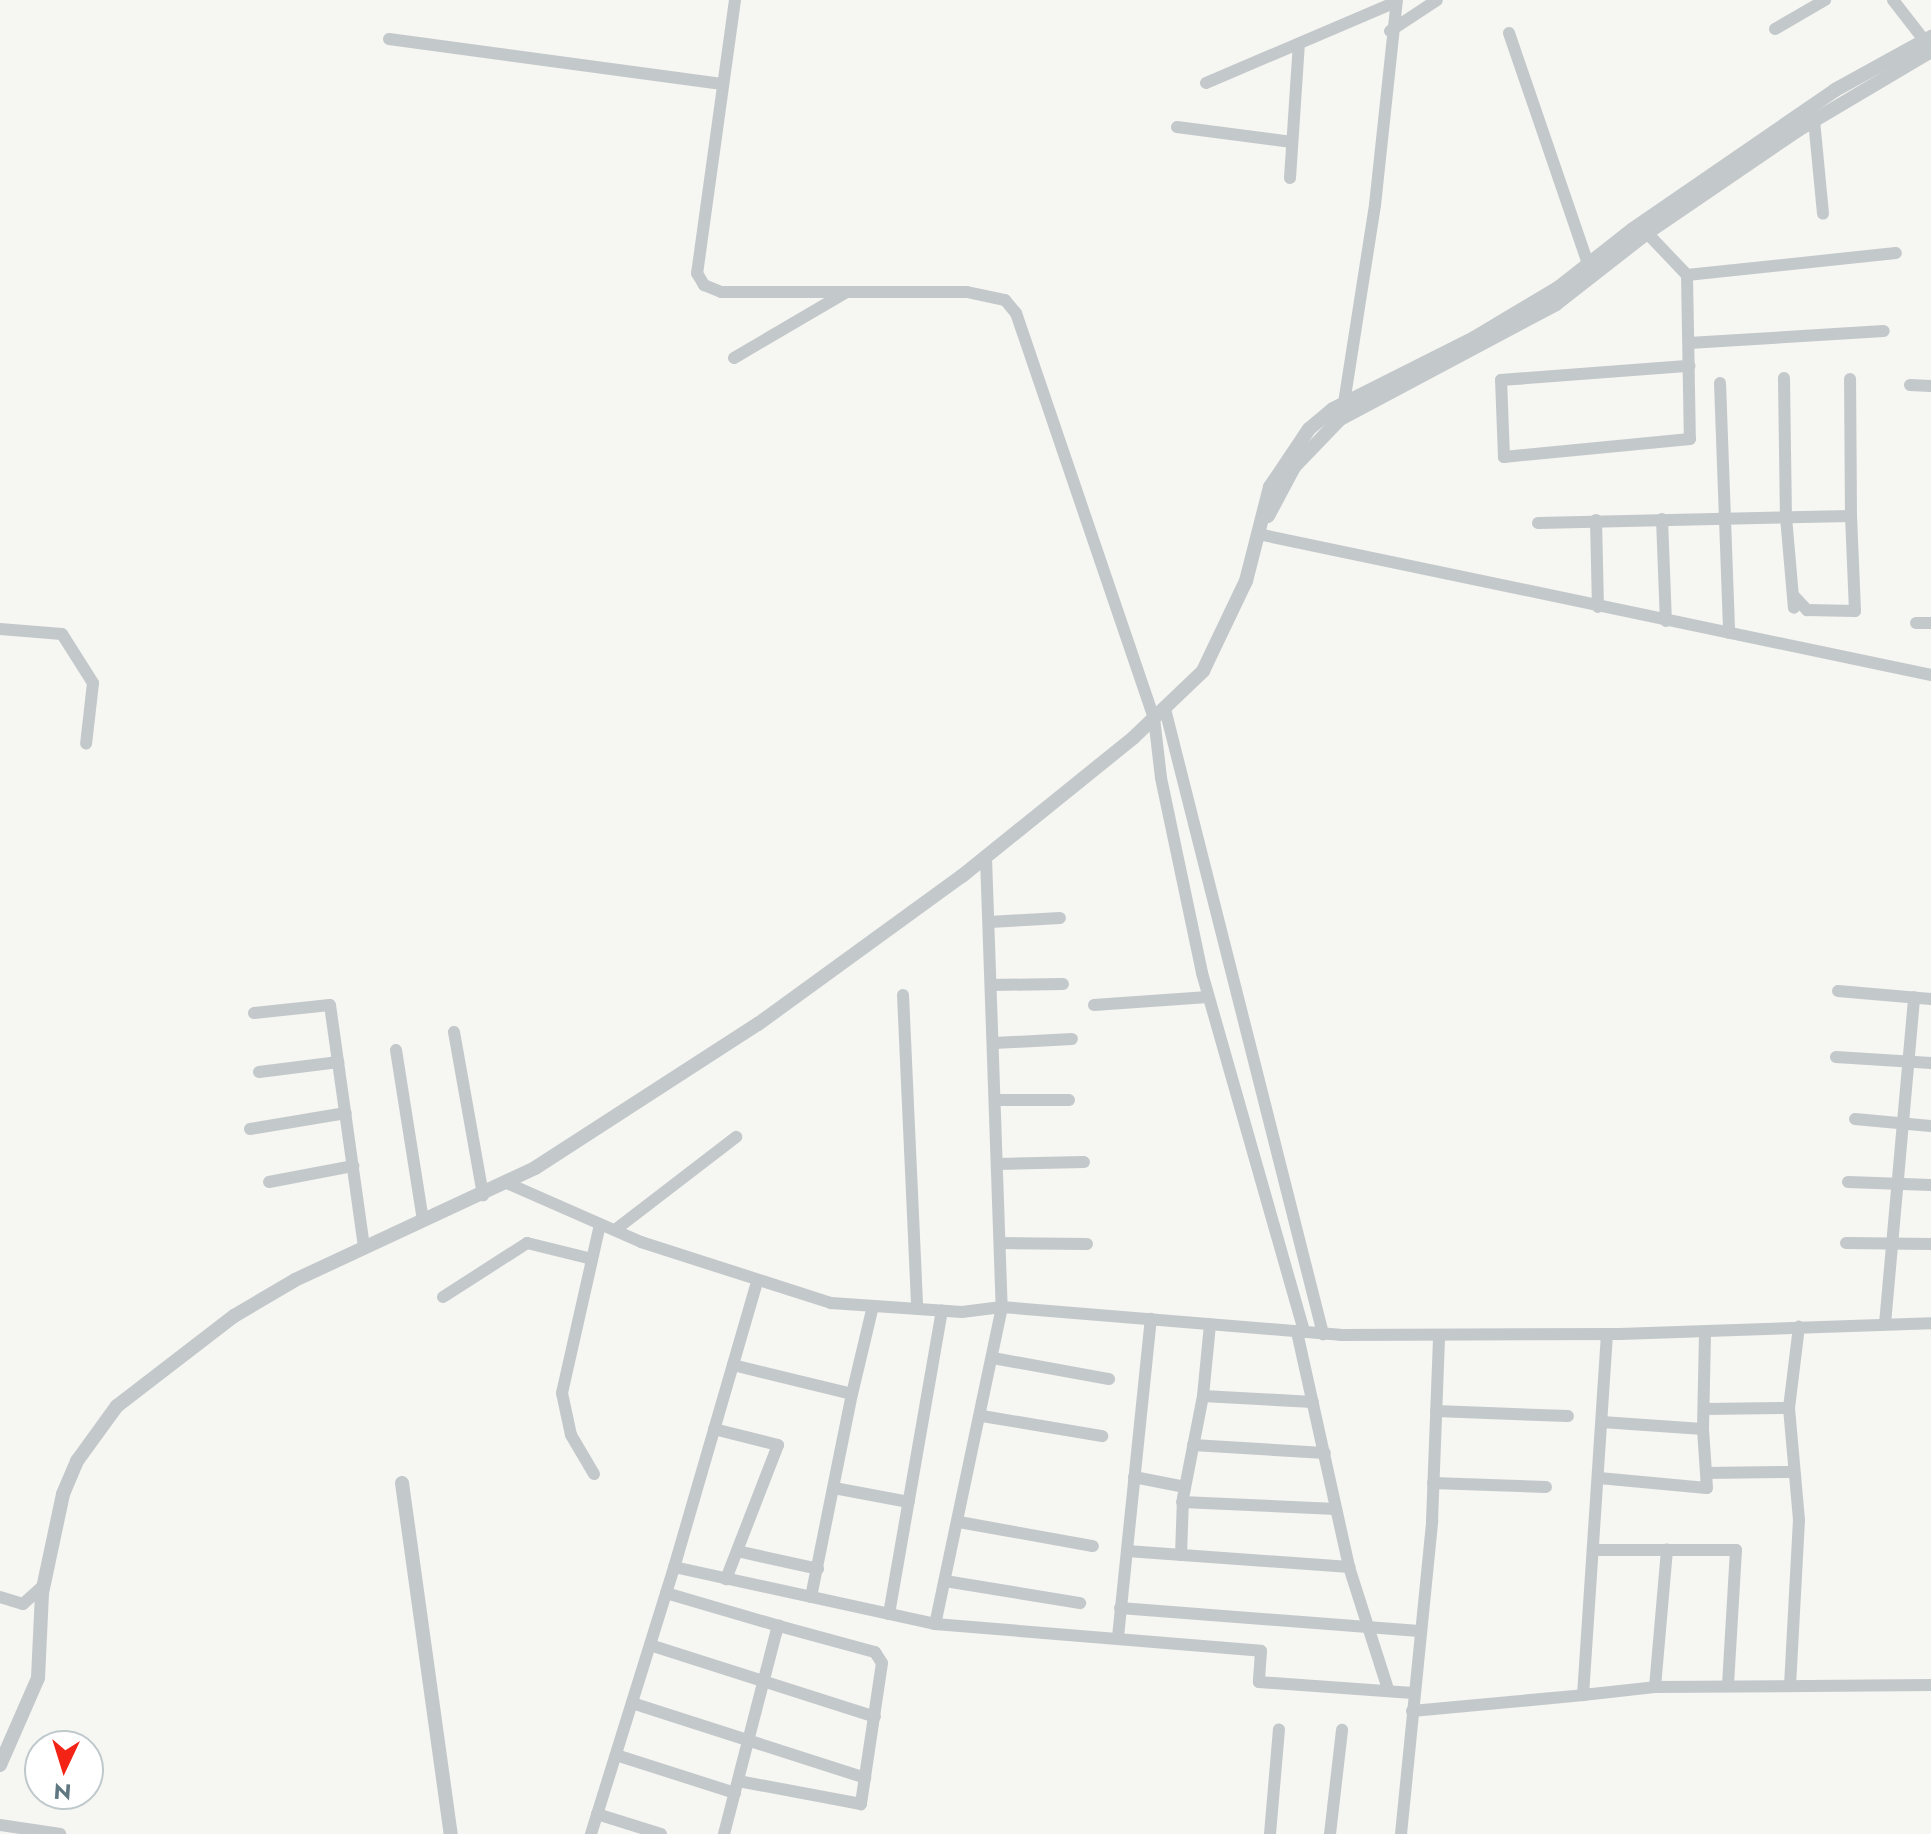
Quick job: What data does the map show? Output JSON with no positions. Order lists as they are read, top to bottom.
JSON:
{
  "north": "bottom"
}
